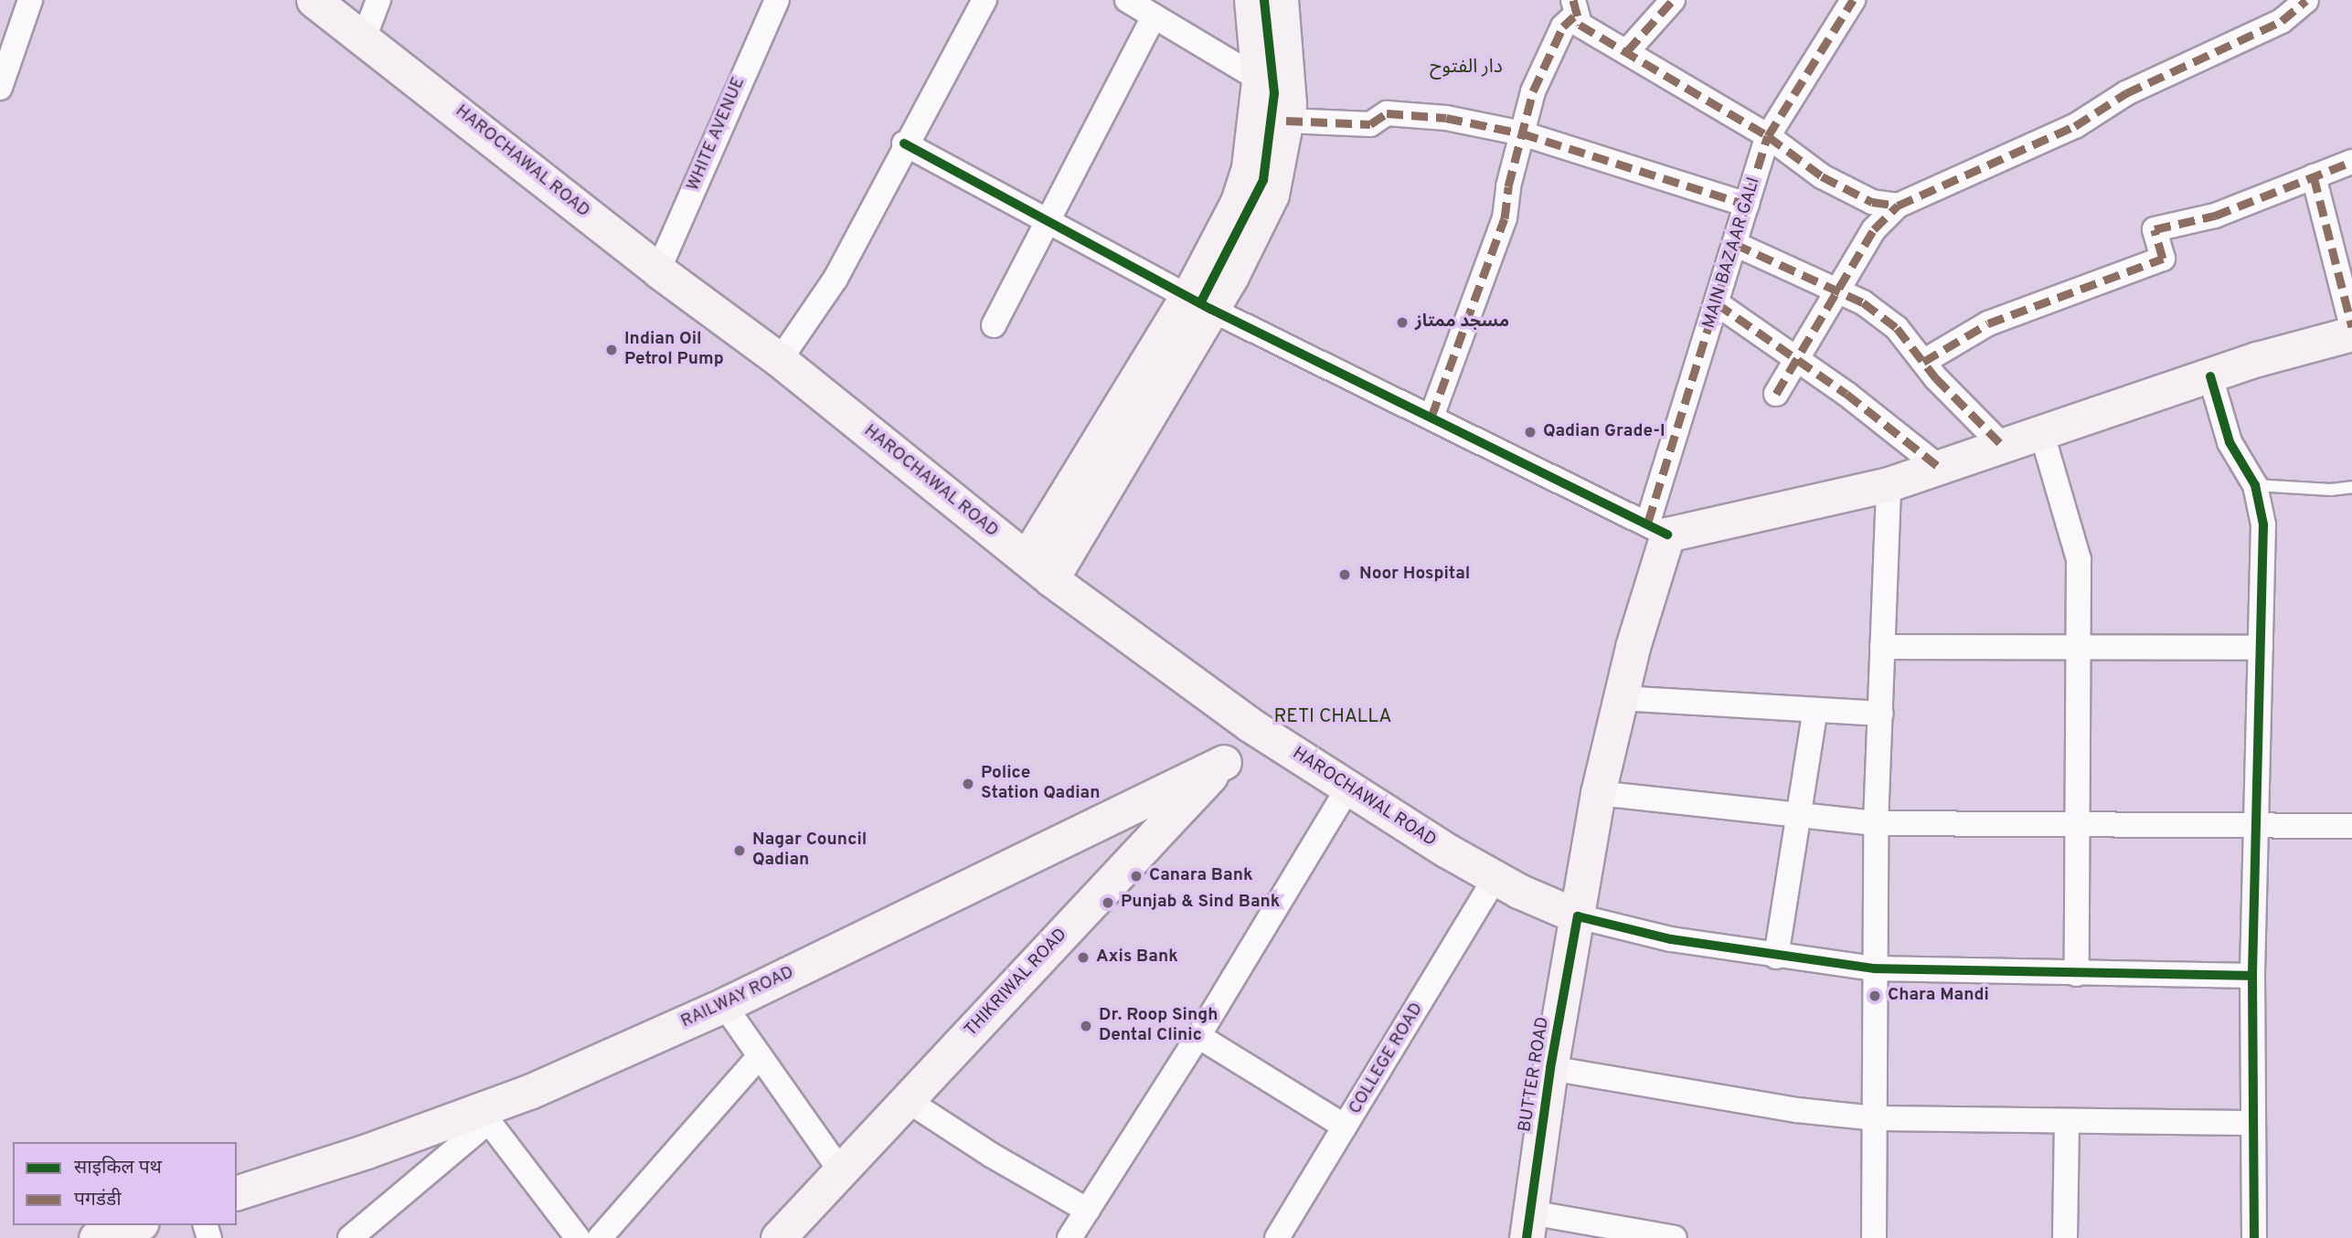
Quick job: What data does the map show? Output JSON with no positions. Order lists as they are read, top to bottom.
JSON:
{
  "streets": {
    "main road": [
      "HAROCHAWAL ROAD",
      "THIKRIWAL ROAD",
      "RAILWAY ROAD",
      "BUTTER ROAD"
    ],
    "street": ["WHITE AVENUE", "MAIN BAZAAR GALI", "COLLEGE ROAD"]
  },
  "crossings": [
    ["WHITE AVENUE", "HAROCHAWAL ROAD"],
    ["HAROCHAWAL ROAD", "THIKRIWAL ROAD"],
    ["HAROCHAWAL ROAD", "COLLEGE ROAD"],
    ["HAROCHAWAL ROAD", "BUTTER ROAD"],
    ["MAIN BAZAAR GALI", "BUTTER ROAD"],
    ["THIKRIWAL ROAD", "RAILWAY ROAD"]
  ],
  "districts": ["دار الفتوح", "RETI CHALLA"],
  "places": [
    "مسجد ممتاز",
    "Indian Oil Petrol Pump",
    "Qadian Grade-I",
    "Noor Hospital",
    "Police Station Qadian",
    "Nagar Council Qadian",
    "Canara Bank",
    "Punjab & Sind Bank",
    "Axis Bank",
    "Chara Mandi",
    "Dr. Roop Singh Dental Clinic"
  ],
  "legend": ["साइकिल पथ", "पगडंडी"]
}
